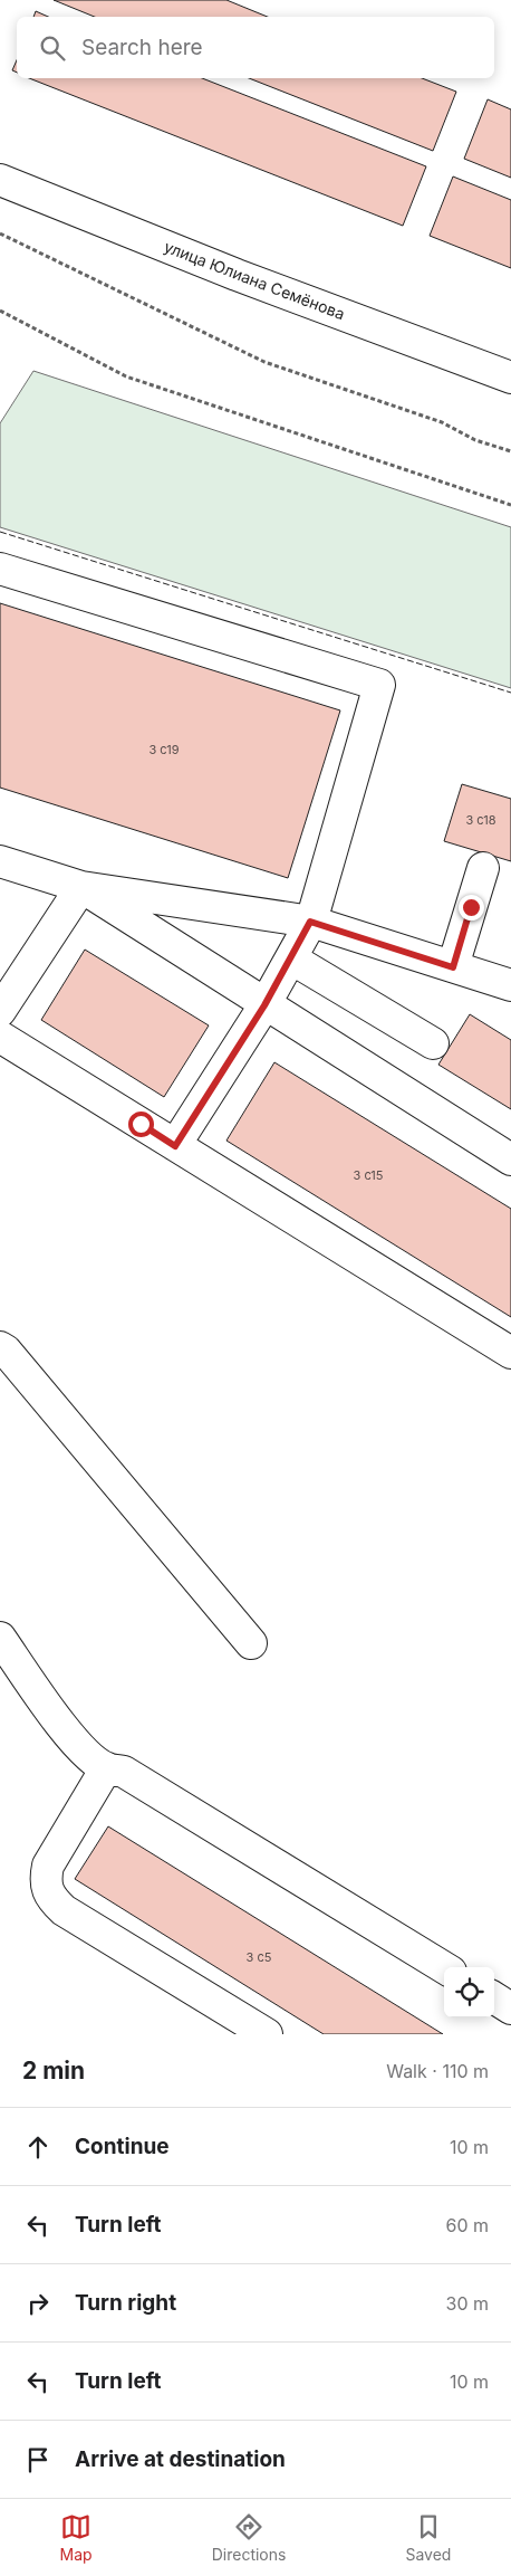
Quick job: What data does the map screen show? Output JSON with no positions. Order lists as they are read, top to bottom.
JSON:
{
  "streets": {
    "street": ["улица Юлиана Семёнова"]
  },
  "house_numbers": [
    "3 c19",
    "3 c18",
    "3 c15",
    "3 c5"
  ],
  "page": {
    "search": "Search here",
    "heading": ["2 min", "Walk · 110 m"],
    "list": [
      ["Continue", "10 m"],
      ["Turn left", "60 m"],
      ["Turn right", "30 m"],
      ["Turn left", "10 m"],
      "Arrive at destination"
    ],
    "nav": ["Map", "Directions", "Saved"]
  }
}
